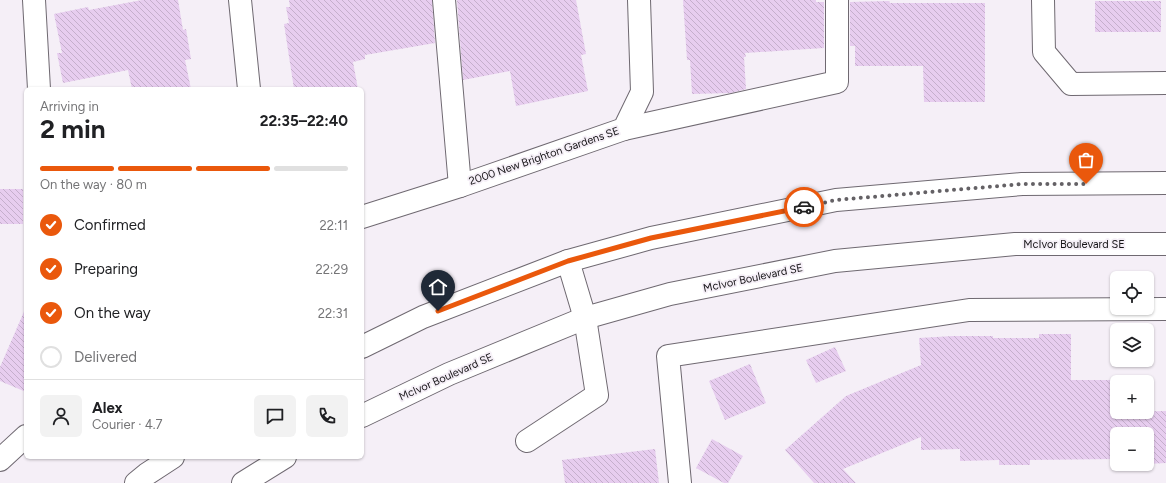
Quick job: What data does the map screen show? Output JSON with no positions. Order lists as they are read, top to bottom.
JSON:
{
  "streets": {
    "main road": ["2000 New Brighton Gardens SE", "McIvor Boulevard SE"]
  },
  "page": {
    "heading": ["2 min", "Arriving in", "22:35–22:40"],
    "panel": ["Alex", "Courier · 4.7"],
    "bar": "On the way · 80 m",
    "list": [
      ["Confirmed", "22:11"],
      ["Preparing", "22:29"],
      ["On the way", "22:31"],
      "Delivered"
    ],
    "map_buttons": ["+", "−"]
  }
}
